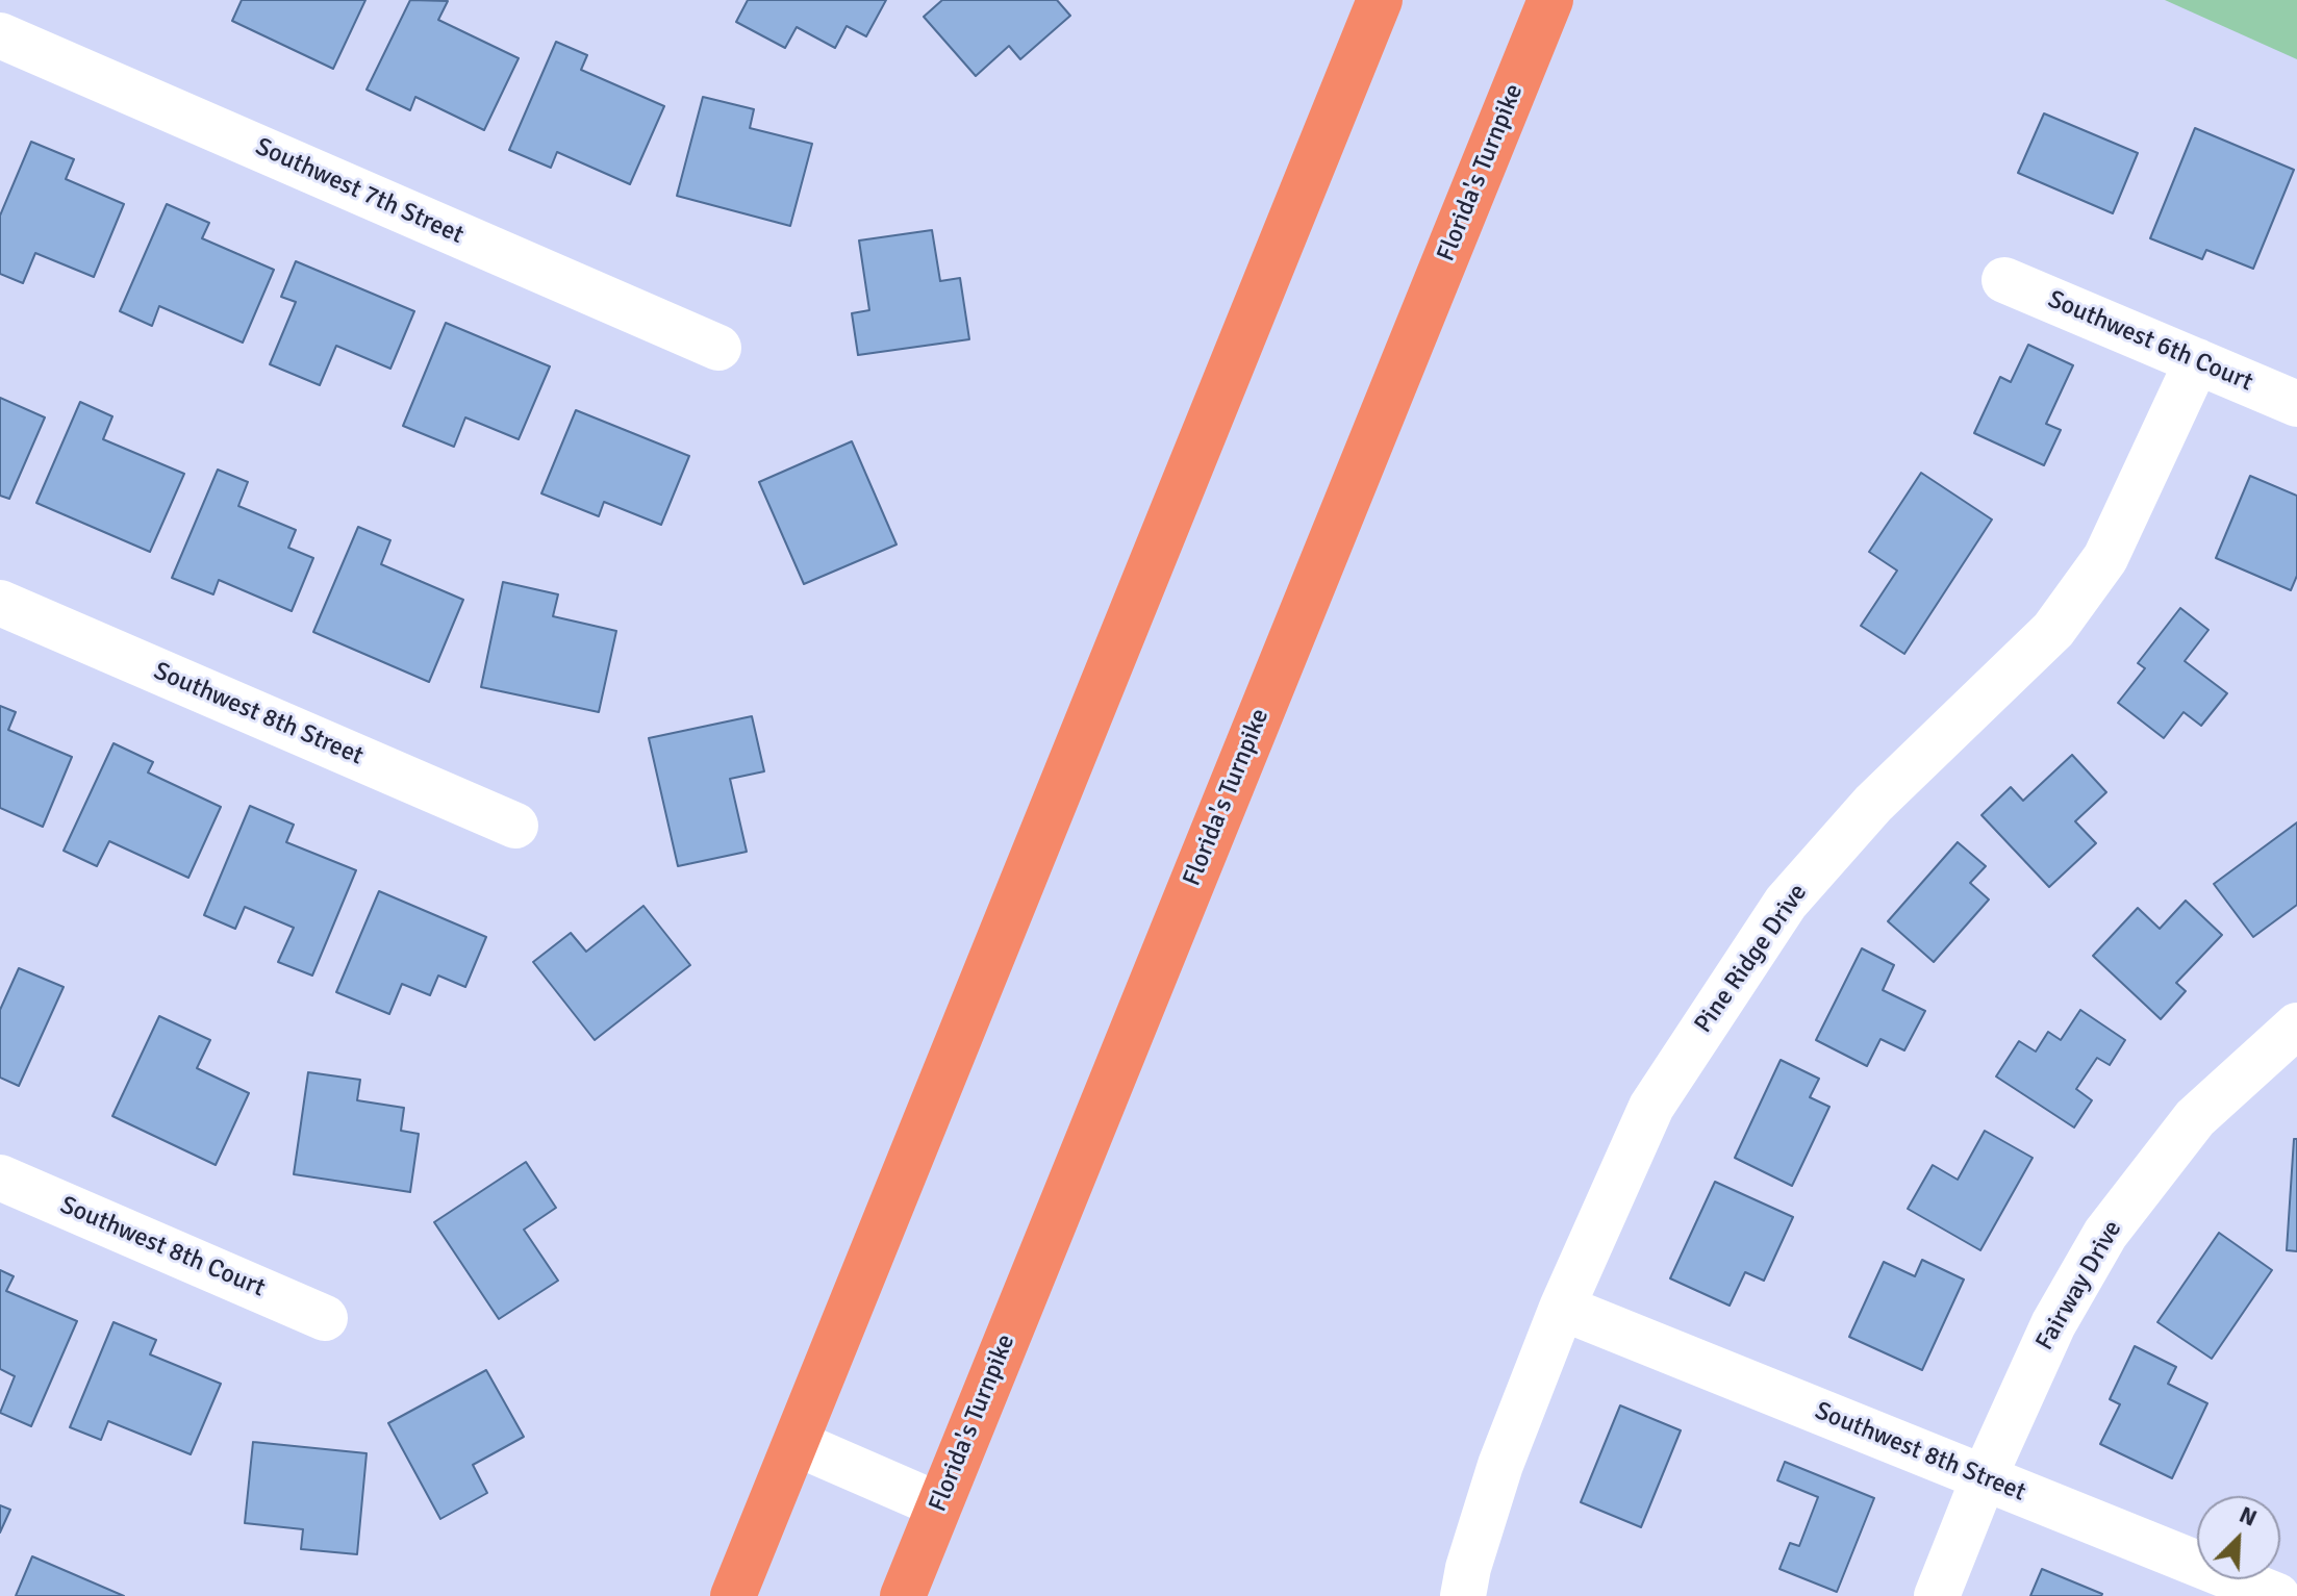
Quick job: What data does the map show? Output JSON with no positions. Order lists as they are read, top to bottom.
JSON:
{
  "streets": {
    "highway": ["Florida's Turnpike"],
    "street": [
      "Southwest 7th Street",
      "Southwest 6th Court",
      "Southwest 8th Street",
      "Pine Ridge Drive",
      "Southwest 8th Court",
      "Fairway Drive"
    ]
  },
  "crossings": [
    ["Southwest 6th Court", "Pine Ridge Drive"],
    ["Southwest 8th Street", "Pine Ridge Drive"],
    ["Southwest 8th Street", "Fairway Drive"]
  ],
  "north": "top right"
}
